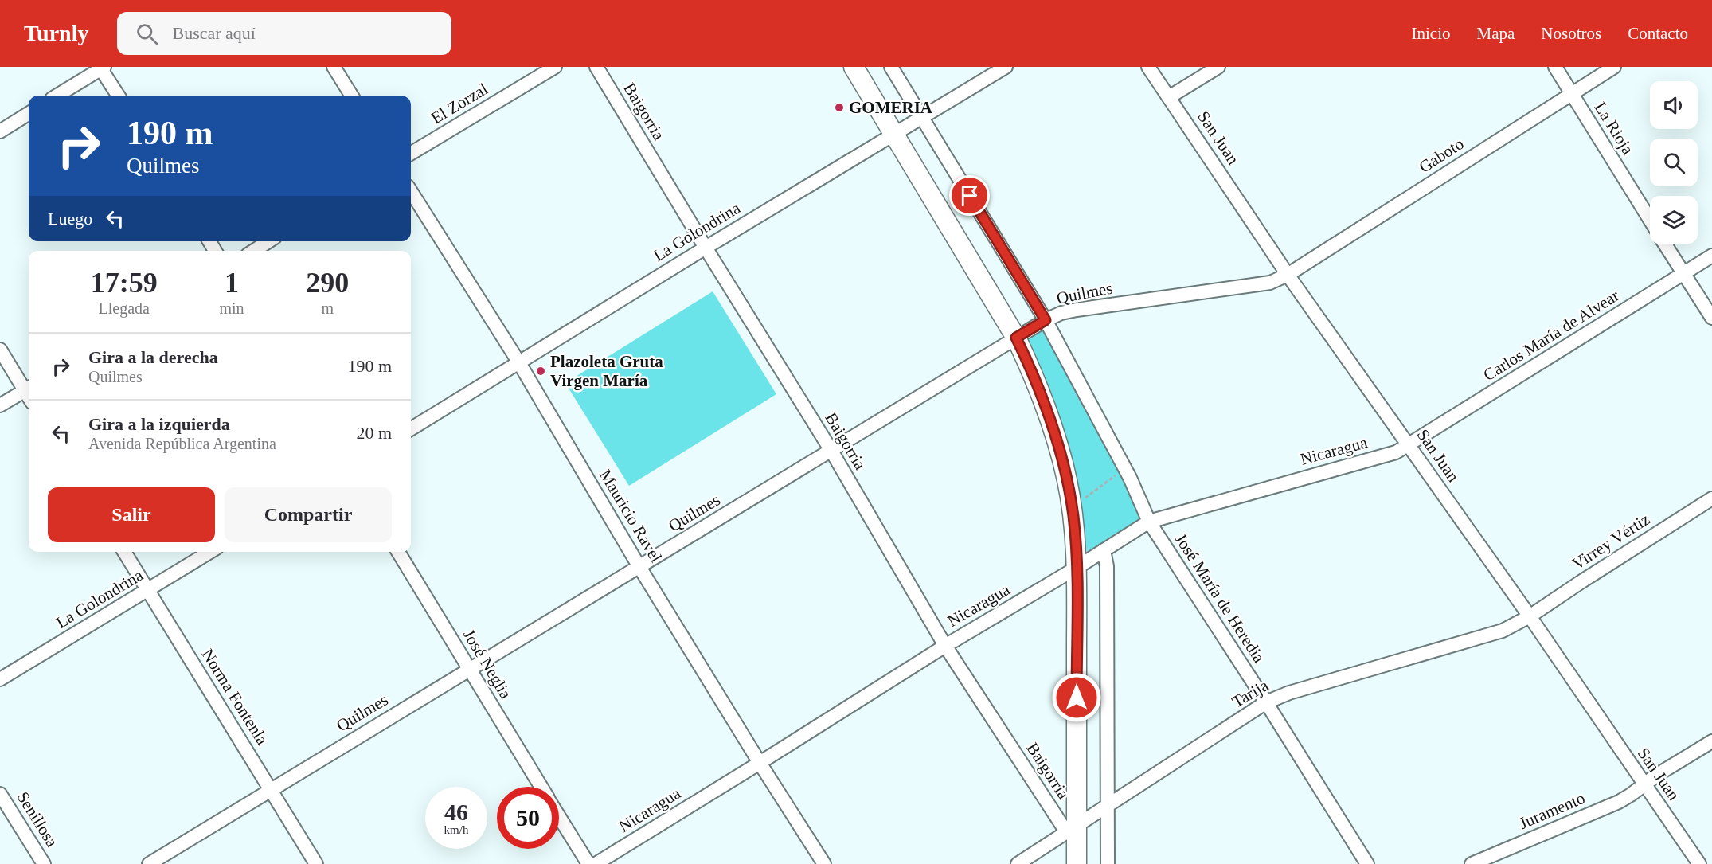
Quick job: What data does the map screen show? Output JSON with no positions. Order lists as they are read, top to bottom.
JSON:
{
  "streets": {
    "street": [
      "El Zorzal",
      "Baigorria",
      "La Rioja",
      "San Juan",
      "Gaboto",
      "La Golondrina",
      "Quilmes",
      "Carlos María de Alvear",
      "Nicaragua",
      "Mauricio Ravel",
      "Virrey Vértiz",
      "José María de Heredia",
      "José Neglia",
      "Tarija",
      "Norma Fontenla",
      "Juramento",
      "Senillosa"
    ]
  },
  "crossings": [
    ["Baigorria", "La Golondrina"],
    ["Baigorria", "Quilmes"],
    ["Baigorria", "Nicaragua"],
    ["Baigorria", "Tarija"],
    ["La Rioja", "Gaboto"],
    ["La Rioja", "Carlos María de Alvear"],
    ["San Juan", "Gaboto"],
    ["San Juan", "Quilmes"],
    ["San Juan", "Carlos María de Alvear"],
    ["San Juan", "Nicaragua"],
    ["San Juan", "Virrey Vértiz"],
    ["San Juan", "Tarija"],
    ["San Juan", "Juramento"],
    ["Gaboto", "Quilmes"],
    ["La Golondrina", "Mauricio Ravel"],
    ["La Golondrina", "José María de Heredia"],
    ["La Golondrina", "Norma Fontenla"],
    ["Quilmes", "Mauricio Ravel"],
    ["Quilmes", "José María de Heredia"],
    ["Quilmes", "José Neglia"],
    ["Quilmes", "Norma Fontenla"],
    ["Carlos María de Alvear", "Nicaragua"],
    ["Nicaragua", "Mauricio Ravel"],
    ["Nicaragua", "José María de Heredia"],
    ["Virrey Vértiz", "Tarija"],
    ["José María de Heredia", "Tarija"]
  ],
  "places": ["GOMERIA", "Plazoleta Gruta Virgen María"],
  "page": {
    "header": "Turnly",
    "search": "Buscar aquí",
    "nav": [
      "Inicio",
      "Mapa",
      "Nosotros",
      "Contacto"
    ],
    "turn": ["190 m", "Quilmes"],
    "then": "Luego",
    "eta": [
      "17:59",
      "Llegada",
      "1",
      "min",
      "290",
      "m"
    ],
    "list": [
      {
        "name": "Gira a la derecha",
        "note": "Quilmes",
        "value": "190 m"
      },
      {
        "name": "Gira a la izquierda",
        "note": "Avenida República Argentina",
        "value": "20 m"
      }
    ],
    "buttons": ["Salir", "Compartir"],
    "speed": "46 km/h",
    "limit": "50"
  }
}
